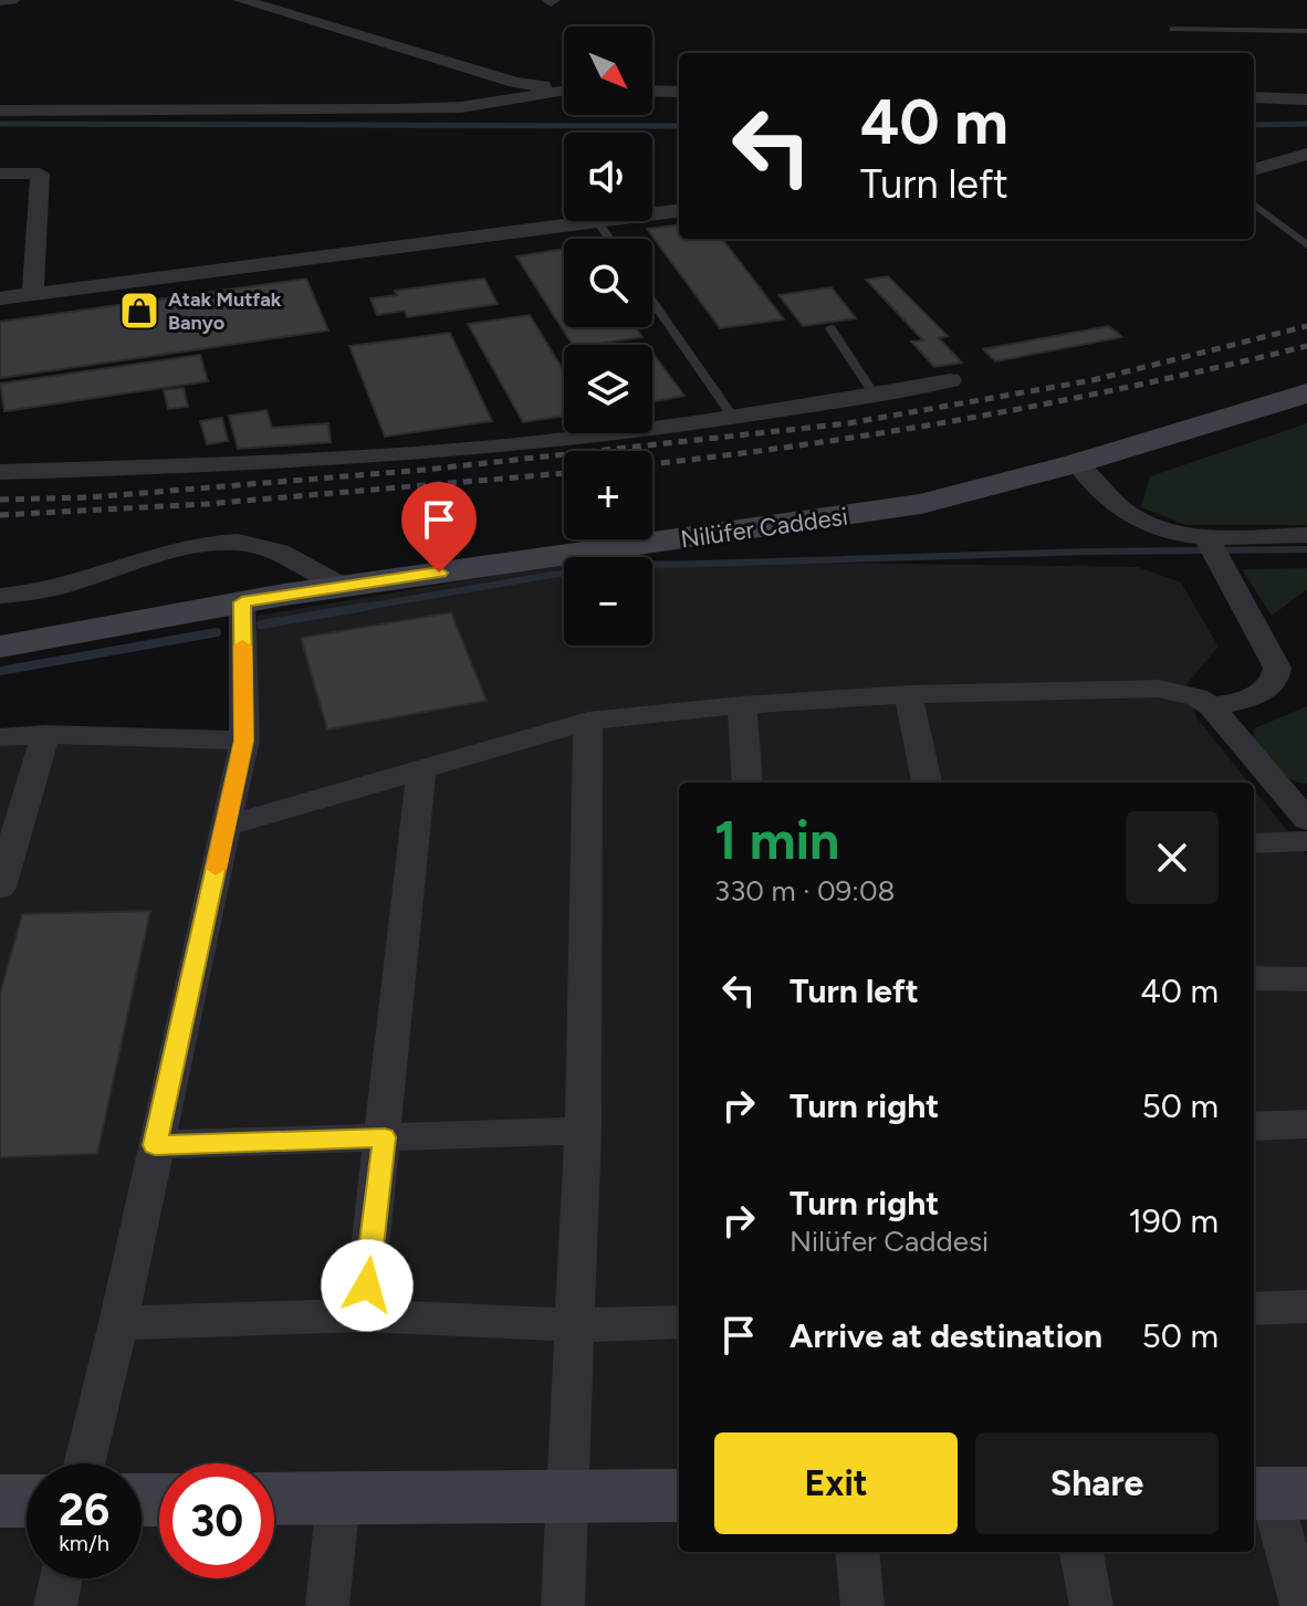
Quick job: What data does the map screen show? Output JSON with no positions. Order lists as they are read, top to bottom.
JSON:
{
  "streets": {
    "main road": ["Nilüfer Caddesi"]
  },
  "places": {
    "shop": ["Atak Mutfak Banyo"]
  },
  "north": "bottom right",
  "page": {
    "map_buttons": ["+", "−"],
    "turn": ["40 m", "Turn left"],
    "heading": ["1 min", "330 m · 09:08"],
    "list": [
      {
        "name": "Turn left",
        "value": "40 m"
      },
      {
        "name": "Turn right",
        "value": "50 m"
      },
      {
        "name": "Turn right",
        "note": "Nilüfer Caddesi",
        "value": "190 m"
      },
      {
        "name": "Arrive at destination",
        "value": "50 m"
      }
    ],
    "buttons": ["Exit", "Share"],
    "speed": "26 km/h",
    "limit": "30"
  }
}
